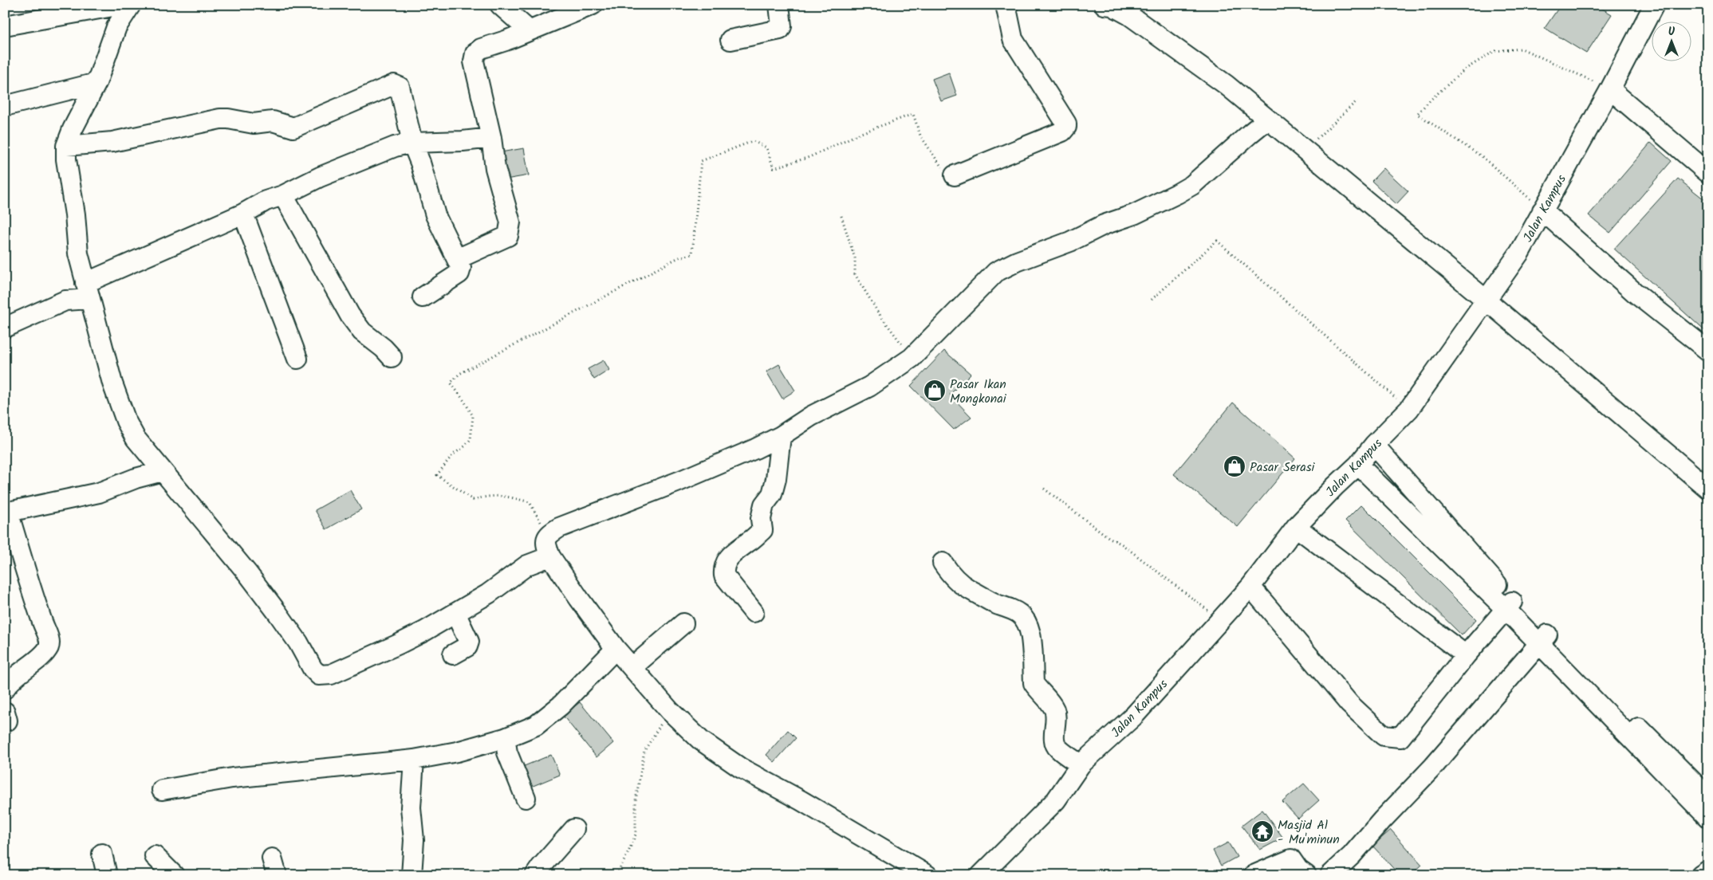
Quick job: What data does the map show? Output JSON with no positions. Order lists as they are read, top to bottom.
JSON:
{
  "streets": {
    "street": ["Jalan Kampus"]
  },
  "places": {
    "shop": ["Pasar Ikan Mongkonai", "Pasar Serasi"],
    "temple": ["Masjid Al - Mu'minun"]
  },
  "north": "top"
}
